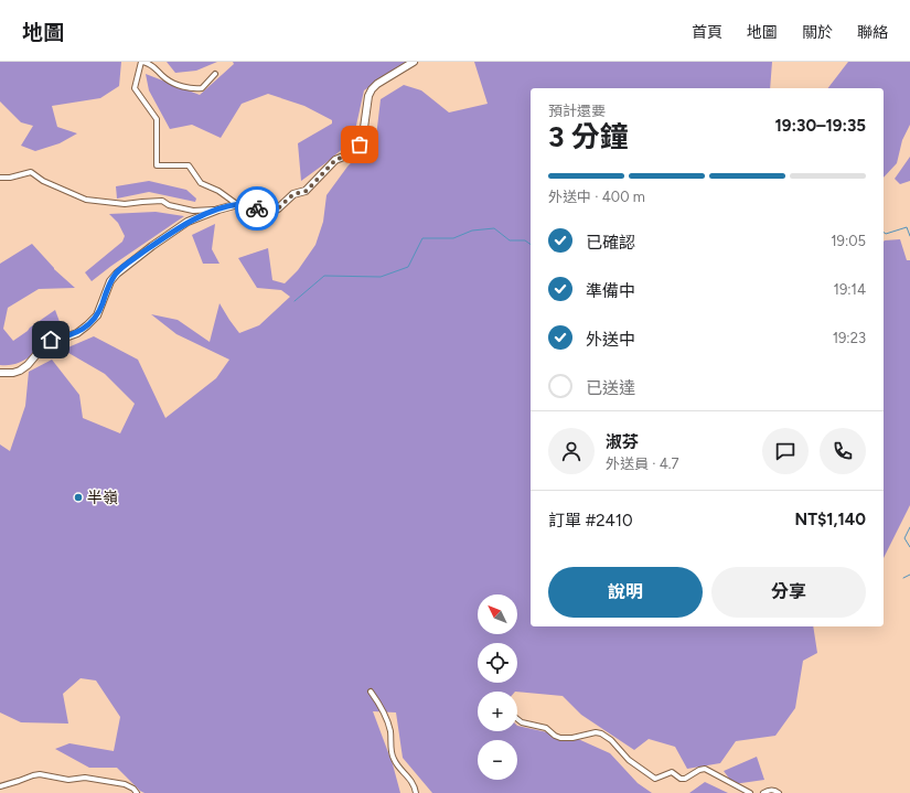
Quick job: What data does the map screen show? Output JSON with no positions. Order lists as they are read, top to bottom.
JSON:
{
  "places": ["半嶺"],
  "north": "top left",
  "page": {
    "header": "地圖",
    "nav": [
      "首頁",
      "地圖",
      "關於",
      "聯絡"
    ],
    "heading": ["3 分鐘", "預計還要", "19:30–19:35"],
    "panel": [
      "淑芬",
      "外送員 · 4.7",
      "訂單 #2410",
      "NT$1,140"
    ],
    "bar": "外送中 · 400 m",
    "list": [
      ["已確認", "19:05"],
      ["準備中", "19:14"],
      ["外送中", "19:23"],
      "已送達"
    ],
    "buttons": ["說明", "分享"],
    "map_buttons": ["+", "−"]
  }
}
